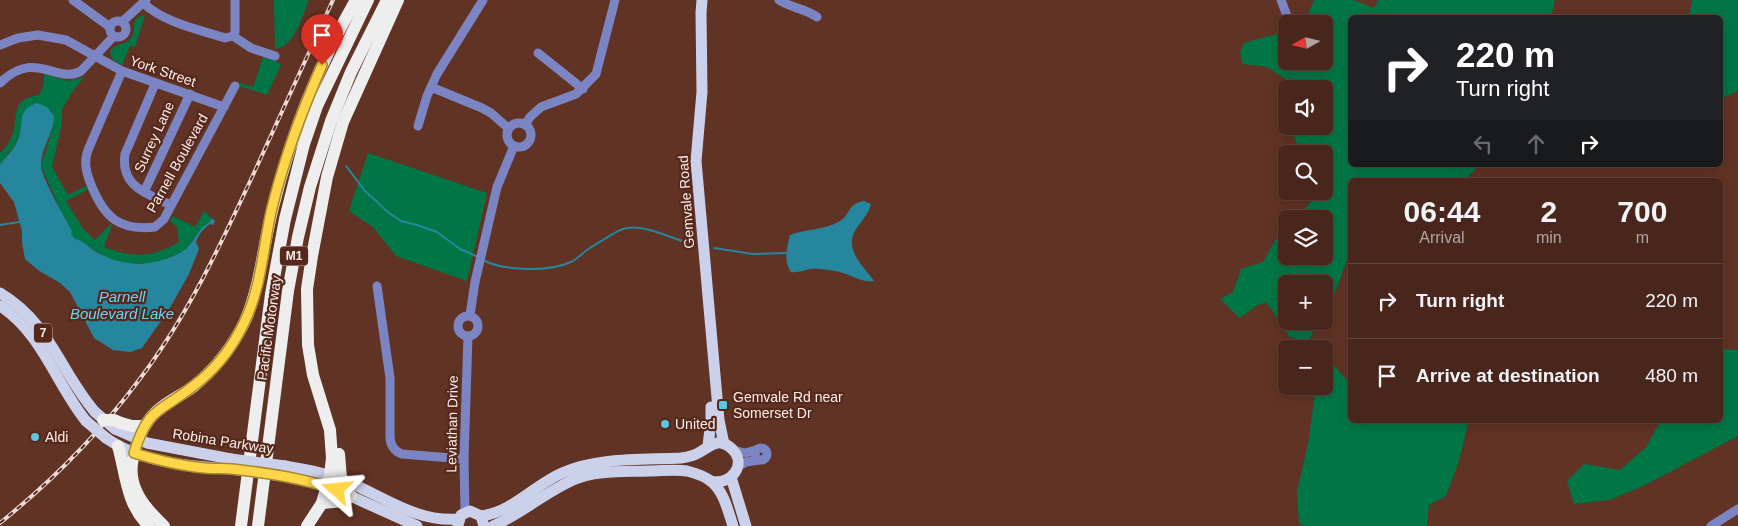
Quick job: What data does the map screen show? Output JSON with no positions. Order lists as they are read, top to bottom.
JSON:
{
  "streets": {
    "highway": ["M1", "Pacific Motorway"],
    "main road": ["Gemvale Road", "7", "Robina Parkway"],
    "street": [
      "York Street",
      "Surrey Lane",
      "Parnell Boulevard",
      "Leviathan Drive"
    ]
  },
  "crossings": [
    ["York Street", "Surrey Lane"],
    ["York Street", "Parnell Boulevard"]
  ],
  "water": ["Parnell Boulevard Lake"],
  "places": {
    "transit": ["Gemvale Rd near Somerset Dr"],
    "other": ["United", "Aldi"]
  },
  "north": "left",
  "page": {
    "map_buttons": ["+", "−"],
    "turn": ["220 m", "Turn right"],
    "eta": [
      "06:44",
      "Arrival",
      "2",
      "min",
      "700",
      "m"
    ],
    "list": [
      {
        "name": "Turn right",
        "value": "220 m"
      },
      {
        "name": "Arrive at destination",
        "value": "480 m"
      }
    ]
  }
}
